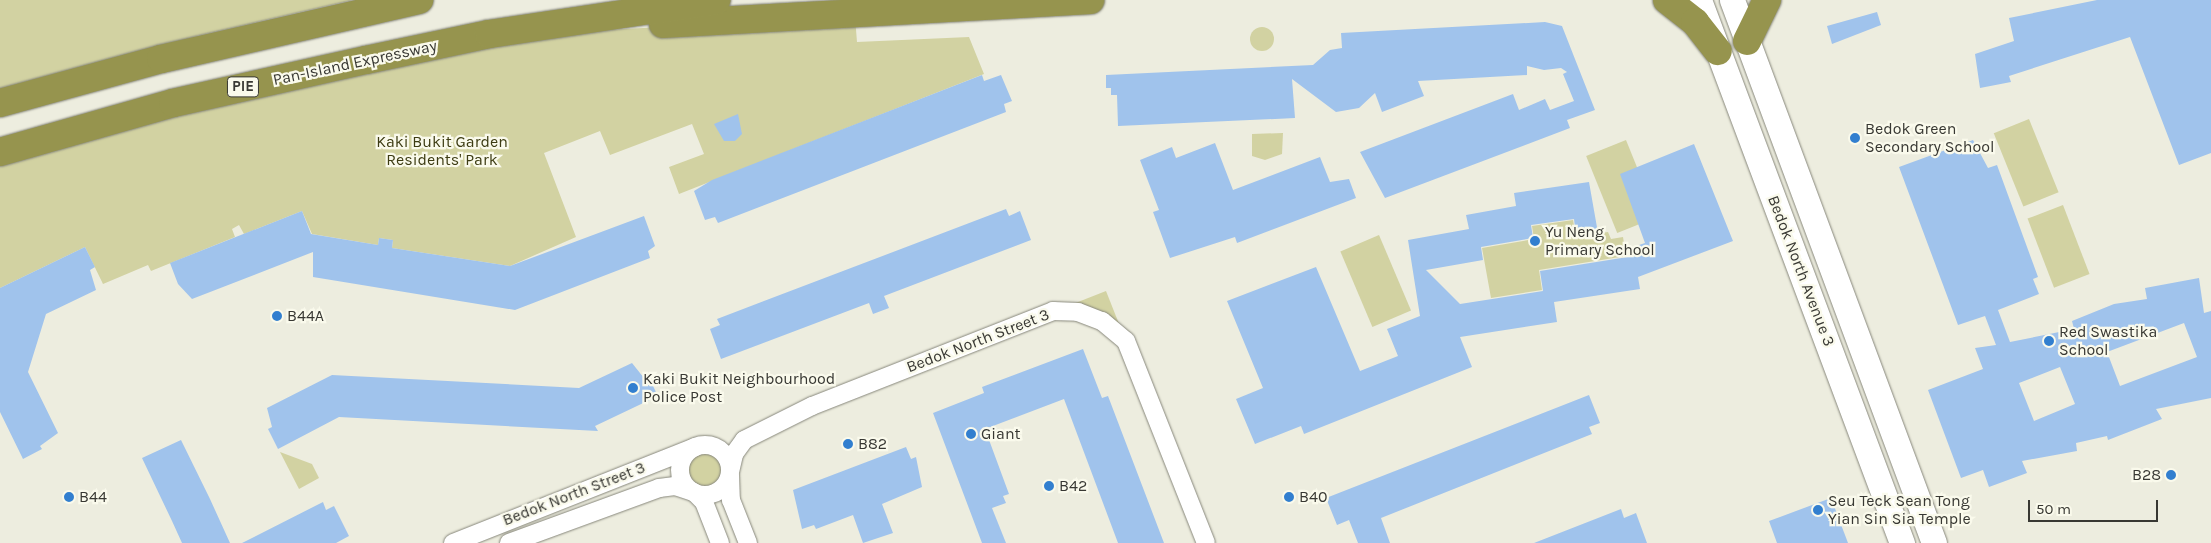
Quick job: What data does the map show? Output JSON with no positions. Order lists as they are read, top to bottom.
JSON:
{
  "streets": {
    "highway": ["Pan-Island Expressway", "PIE"],
    "main road": ["Bedok North Avenue 3"],
    "street": ["Bedok North Street 3"]
  },
  "parks": ["Kaki Bukit Garden Residents' Park"],
  "places": [
    "Bedok Green Secondary School",
    "Yu Neng Primary School",
    "B44A",
    "Red Swastika School",
    "Kaki Bukit Neighbourhood Police Post",
    "Giant",
    "B82",
    "B28",
    "B42",
    "B44",
    "B40",
    "Seu Teck Sean Tong Yian Sin Sia Temple"
  ],
  "scale_bar": "50 m"
}
